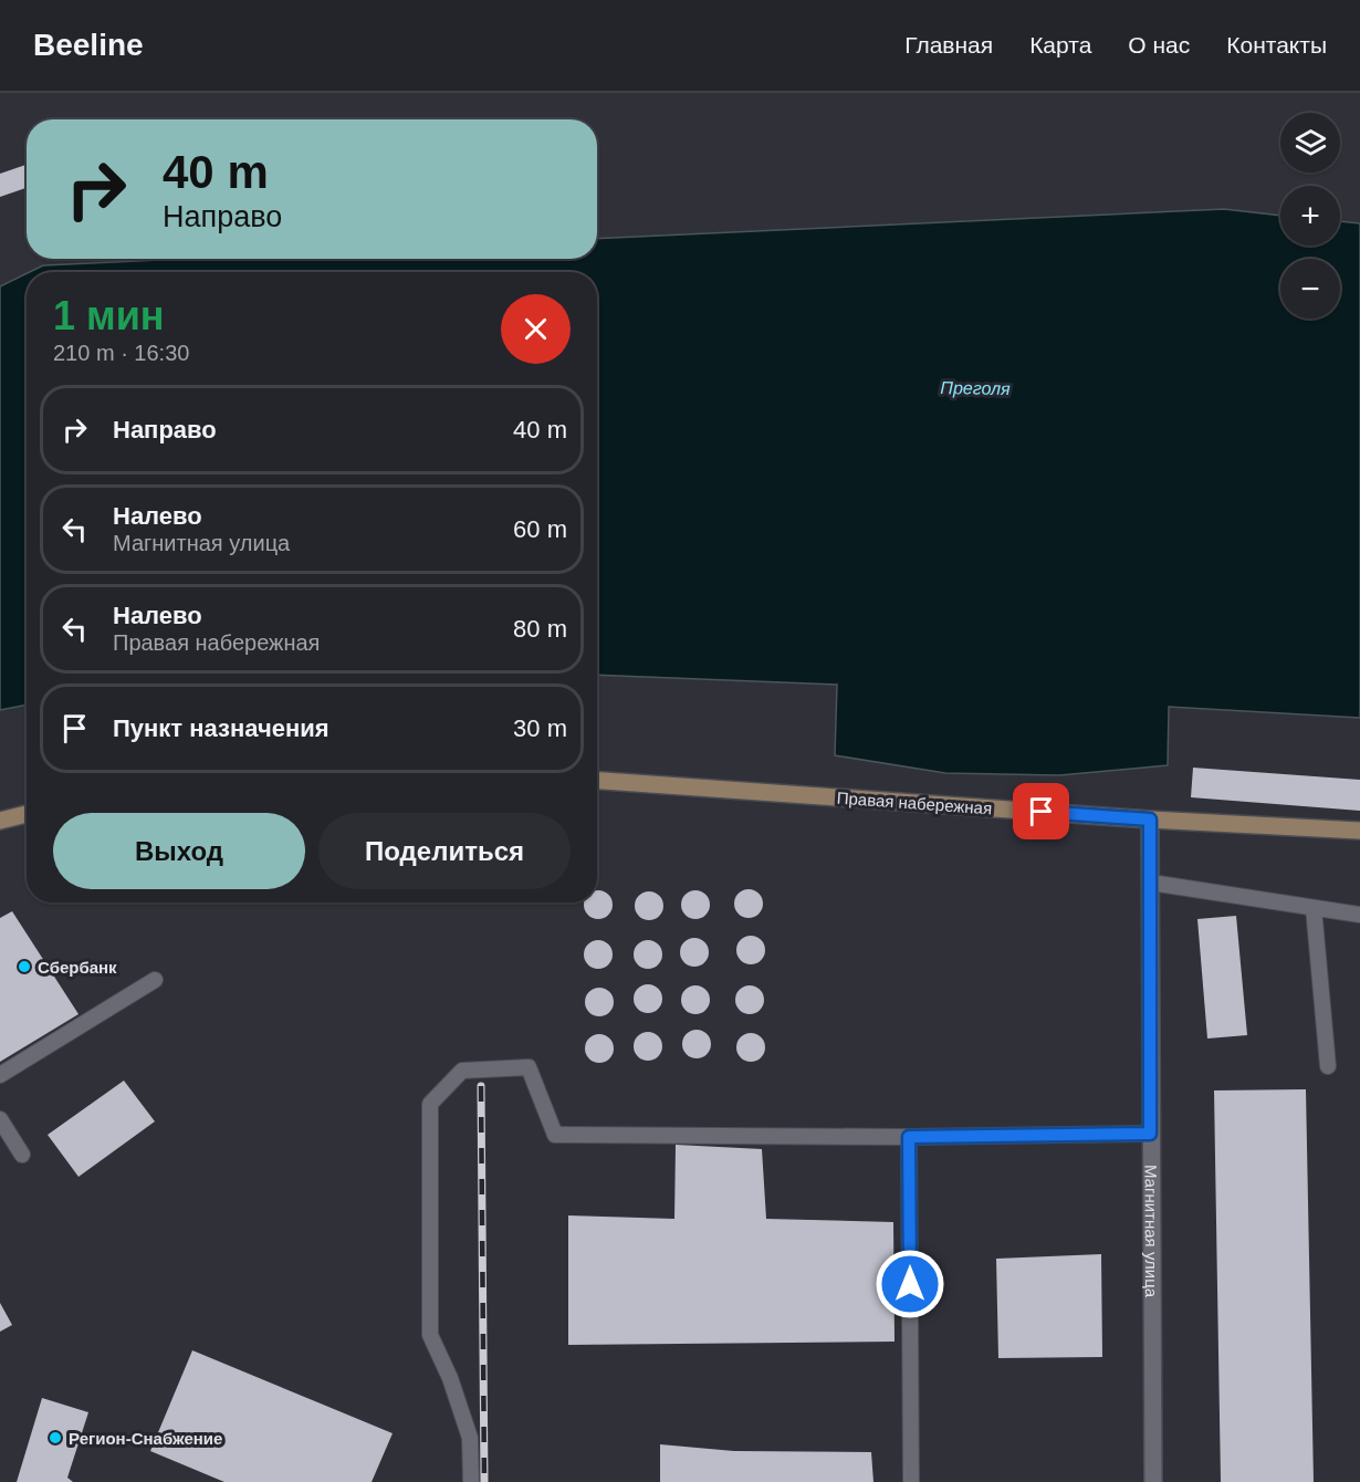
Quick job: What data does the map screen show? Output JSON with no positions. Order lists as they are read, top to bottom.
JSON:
{
  "streets": {
    "main road": ["Правая набережная"],
    "street": ["Магнитная улица"]
  },
  "crossings": [
    ["Правая набережная", "Магнитная улица"]
  ],
  "water": ["Преголя"],
  "places": ["Сбербанк", "Регион-Снабжение"],
  "page": {
    "header": "Beeline",
    "nav": [
      "Главная",
      "Карта",
      "О нас",
      "Контакты"
    ],
    "map_buttons": ["+", "−"],
    "turn": ["40 m", "Направо"],
    "heading": ["1 мин", "210 m · 16:30"],
    "list": [
      {
        "name": "Направо",
        "value": "40 m"
      },
      {
        "name": "Налево",
        "note": "Магнитная улица",
        "value": "60 m"
      },
      {
        "name": "Налево",
        "note": "Правая набережная",
        "value": "80 m"
      },
      {
        "name": "Пункт назначения",
        "value": "30 m"
      }
    ],
    "buttons": ["Выход", "Поделиться"]
  }
}
